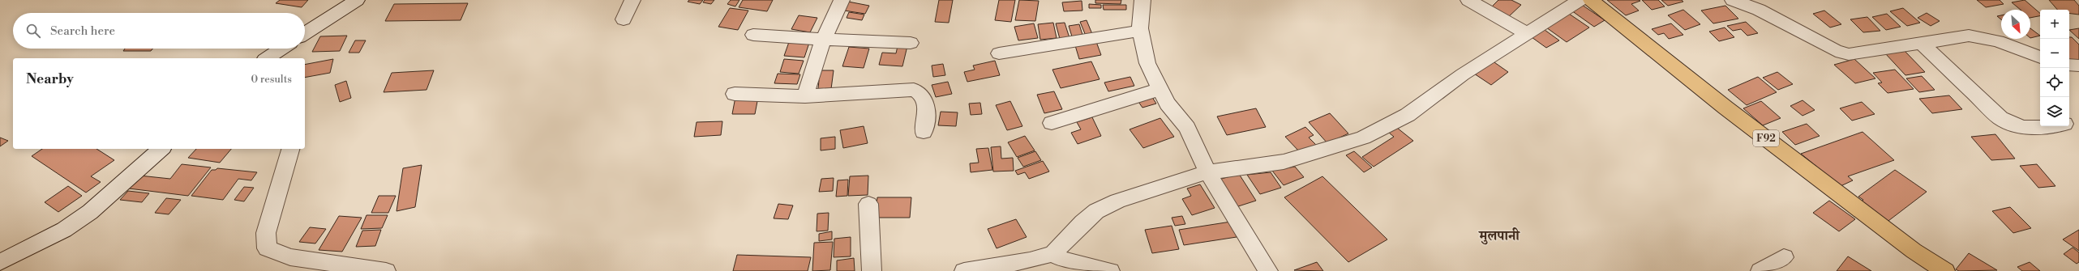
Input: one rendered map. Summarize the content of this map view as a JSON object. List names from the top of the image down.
{
  "streets": {
    "main road": ["F92"]
  },
  "districts": ["मुलपानी"],
  "north": "bottom right",
  "page": {
    "map_buttons": ["+", "−"],
    "search": "Search here",
    "heading": ["Nearby", "0 results"]
  }
}
